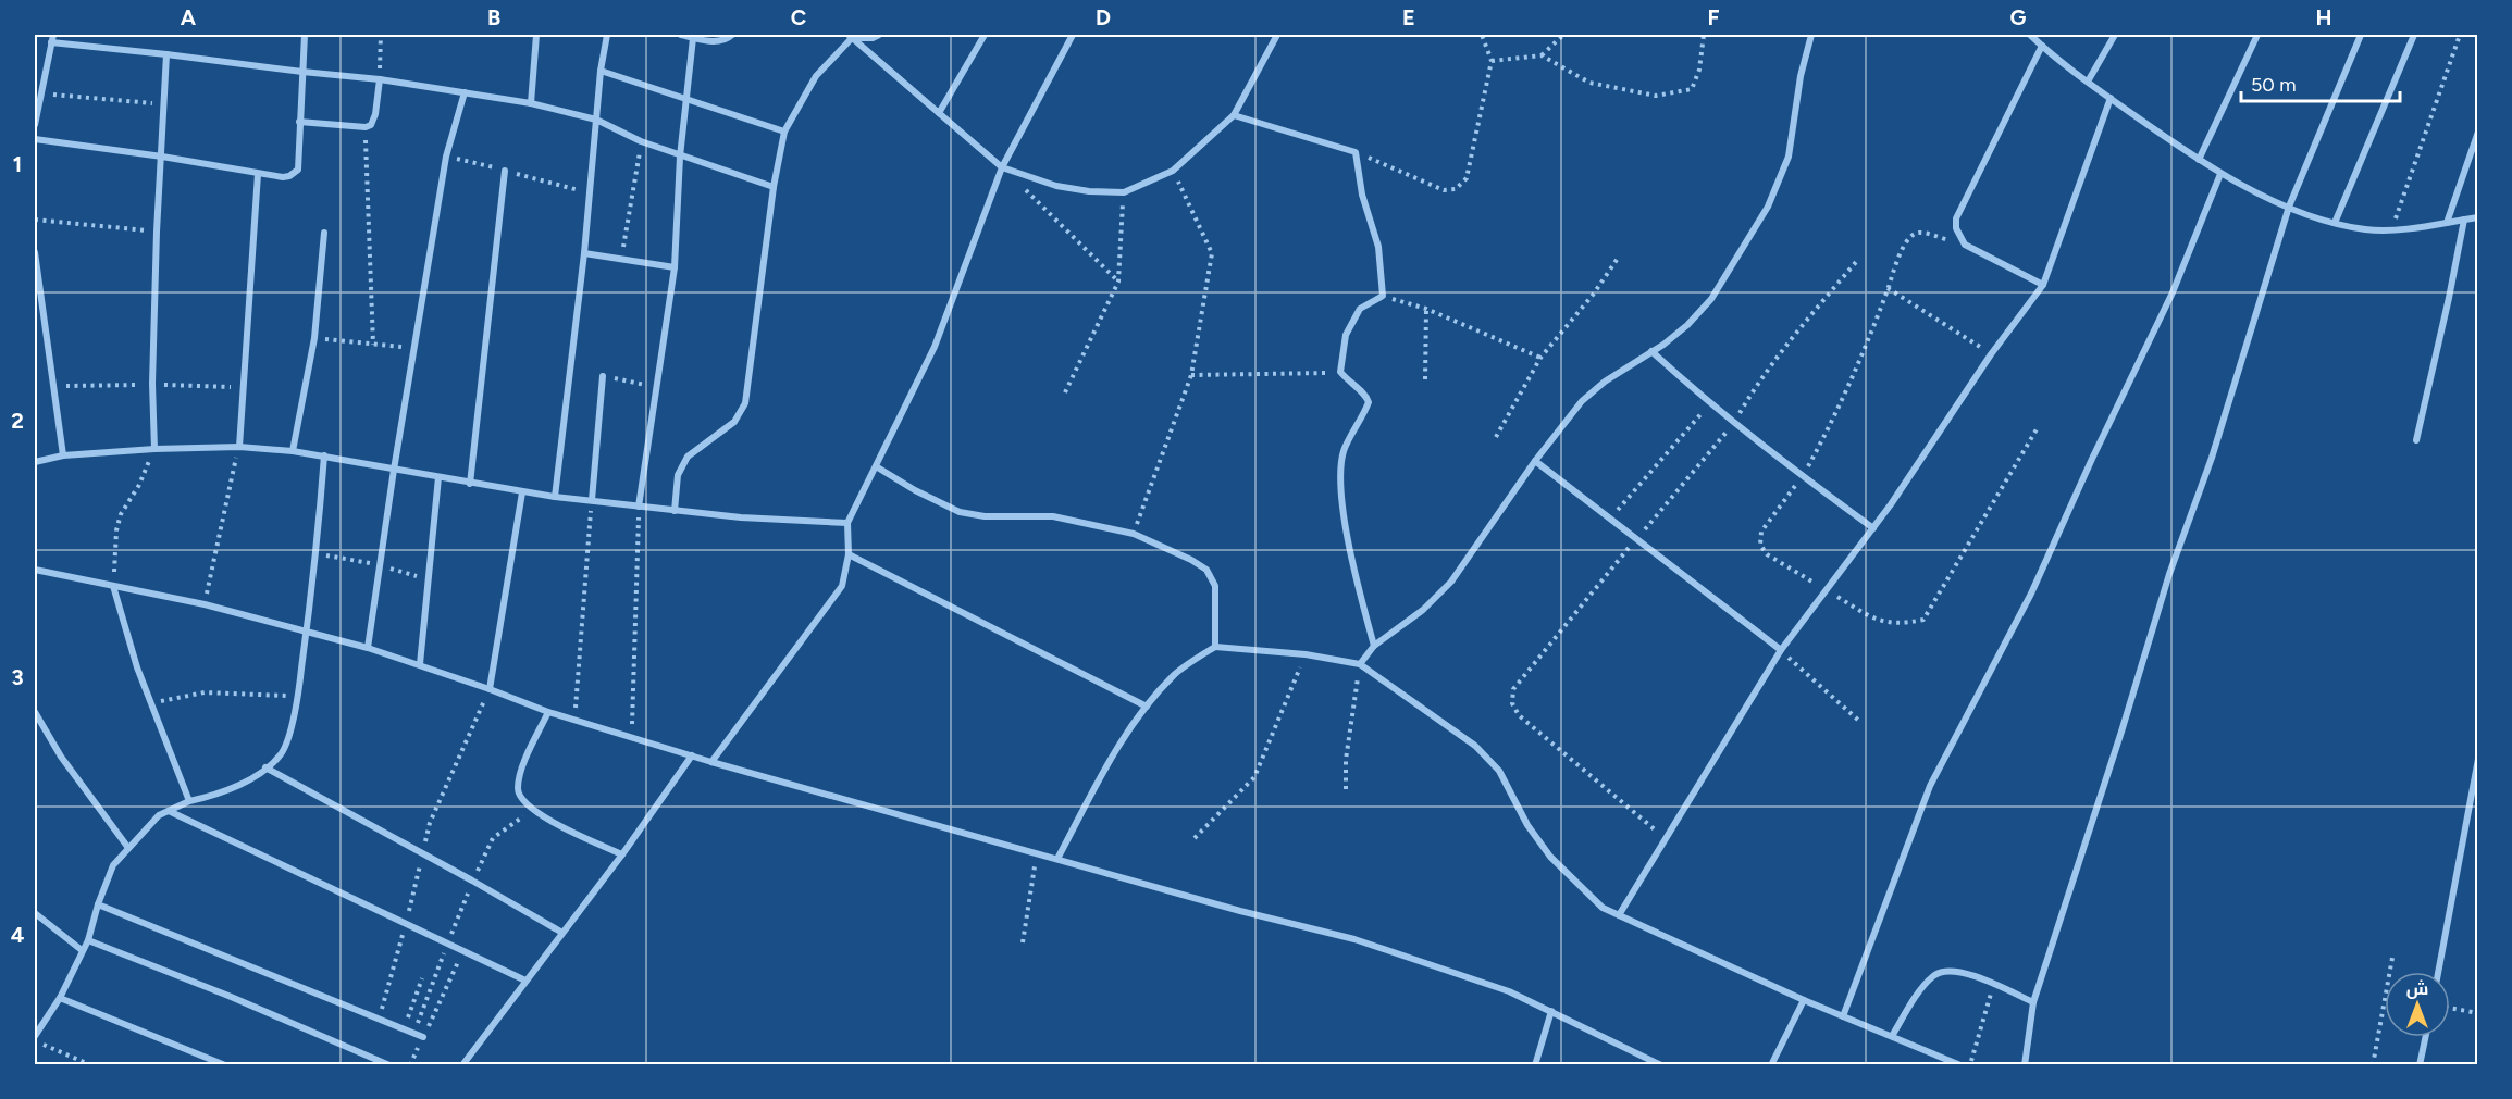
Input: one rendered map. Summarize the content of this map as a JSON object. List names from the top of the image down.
{
  "scale_bar": "50 m",
  "north": "top",
  "grid": {
    "columns": [
      "A",
      "B",
      "C",
      "D",
      "E",
      "F",
      "G",
      "H"
    ],
    "rows": [
      "1",
      "2",
      "3",
      "4"
    ]
  }
}
